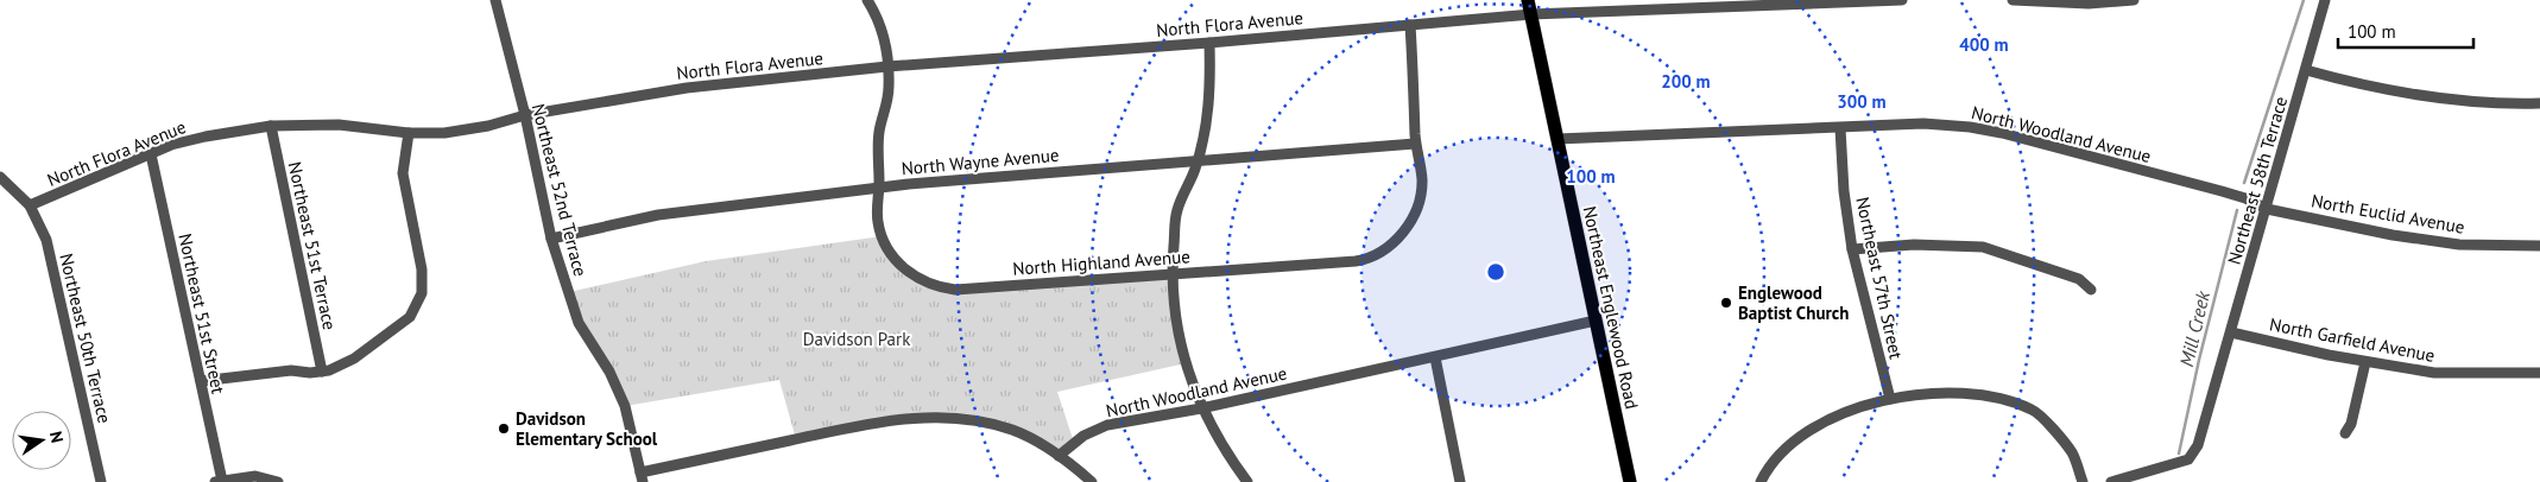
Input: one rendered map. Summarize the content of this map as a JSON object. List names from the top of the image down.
{
  "streets": {
    "main road": ["Northeast Englewood Road"],
    "street": [
      "North Flora Avenue",
      "North Woodland Avenue",
      "North Wayne Avenue",
      "Northeast 58th Terrace",
      "Northeast 52nd Terrace",
      "North Euclid Avenue",
      "Northeast 51st Terrace",
      "North Highland Avenue",
      "Northeast 57th Street",
      "Northeast 51st Street",
      "Northeast 50th Terrace",
      "North Garfield Avenue"
    ]
  },
  "crossings": [
    ["North Flora Avenue", "Northeast 52nd Terrace"],
    ["North Flora Avenue", "Northeast 51st Terrace"],
    ["North Flora Avenue", "North Highland Avenue"],
    ["North Flora Avenue", "Northeast Englewood Road"],
    ["North Flora Avenue", "Northeast 51st Street"],
    ["North Flora Avenue", "Northeast 50th Terrace"],
    ["North Woodland Avenue", "Northeast 58th Terrace"],
    ["North Woodland Avenue", "North Euclid Avenue"],
    ["North Woodland Avenue", "Northeast 57th Street"],
    ["North Woodland Avenue", "Northeast Englewood Road"],
    ["North Wayne Avenue", "Northeast 52nd Terrace"],
    ["North Wayne Avenue", "North Highland Avenue"],
    ["Northeast 58th Terrace", "North Euclid Avenue"],
    ["Northeast 58th Terrace", "North Garfield Avenue"]
  ],
  "water": ["Mill Creek"],
  "parks": ["Davidson Park"],
  "places": ["Englewood Baptist Church", "Davidson Elementary School"],
  "scale_bar": "100 m",
  "north": "right",
  "rings": [
    "400 m",
    "200 m",
    "300 m",
    "100 m"
  ]
}
